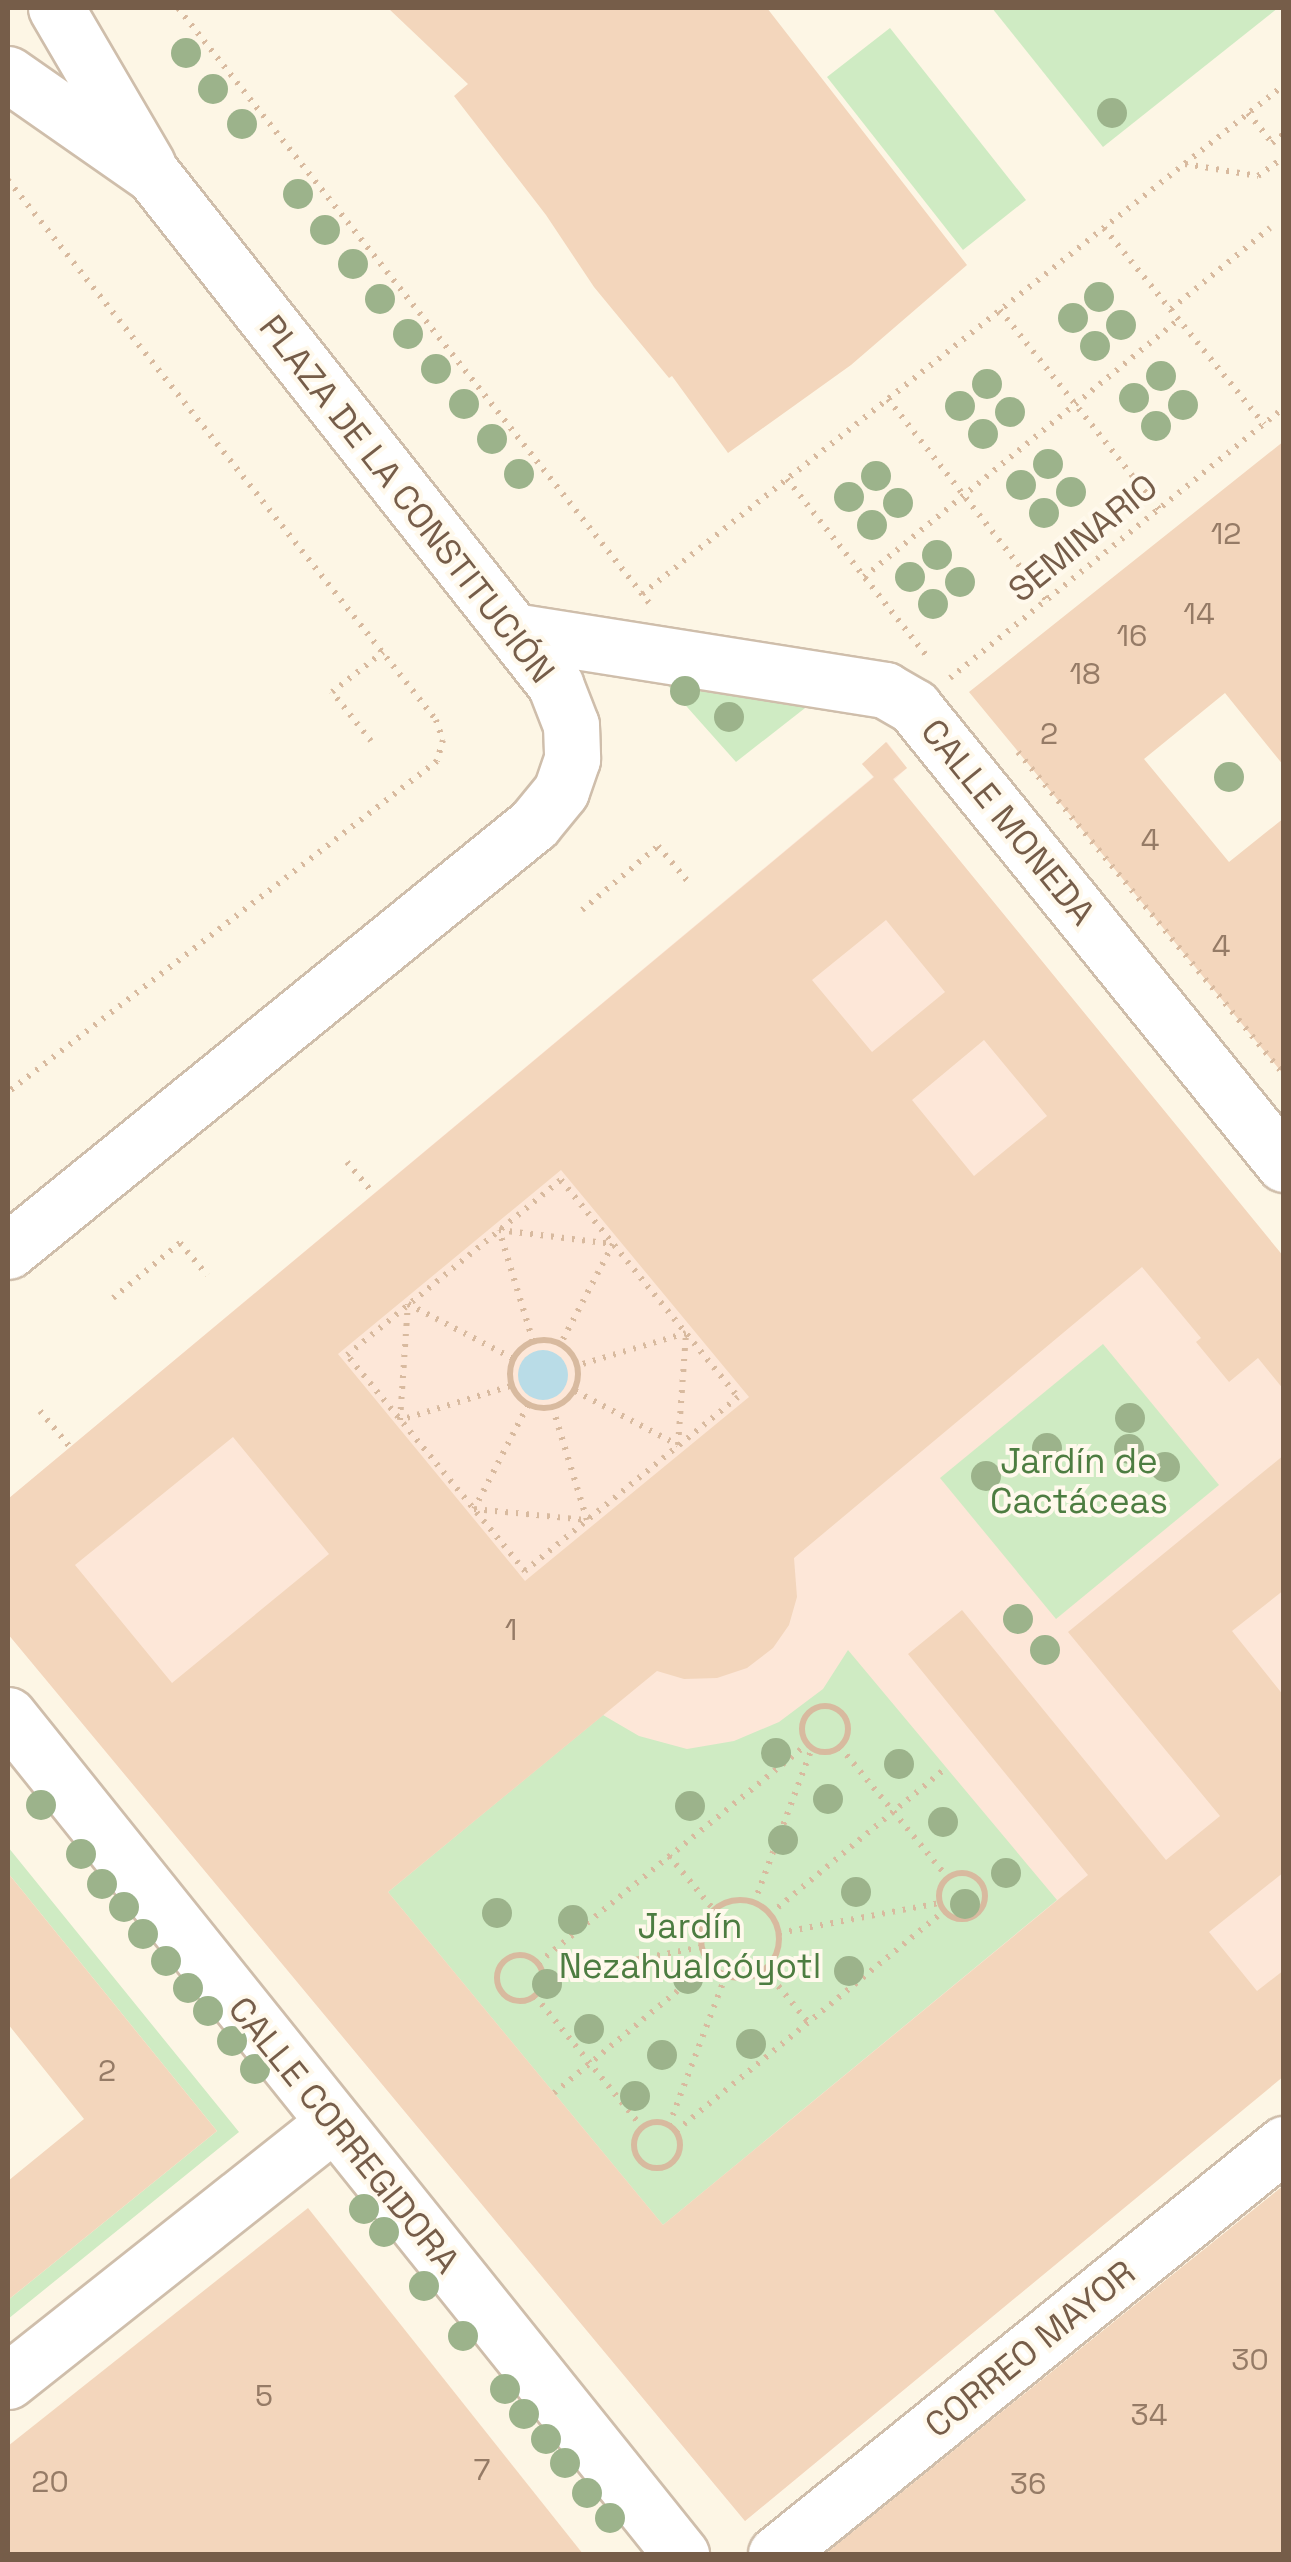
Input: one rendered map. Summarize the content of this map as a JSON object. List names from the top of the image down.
{
  "streets": {
    "street": [
      "PLAZA DE LA CONSTITUCIÓN",
      "CALLE MONEDA",
      "CALLE CORREGIDORA",
      "CORREO MAYOR"
    ],
    "path": ["SEMINARIO"]
  },
  "crossings": [
    ["PLAZA DE LA CONSTITUCIÓN", "CALLE MONEDA"],
    ["SEMINARIO", "CALLE MONEDA"]
  ],
  "parks": ["Jardín de Cactáceas", "Jardín Nezahualcóyotl"],
  "house_numbers": [
    "12",
    "14",
    "16",
    "18",
    "2",
    "4",
    "4",
    "1",
    "2",
    "30",
    "5",
    "34",
    "7",
    "20",
    "36"
  ]
}
